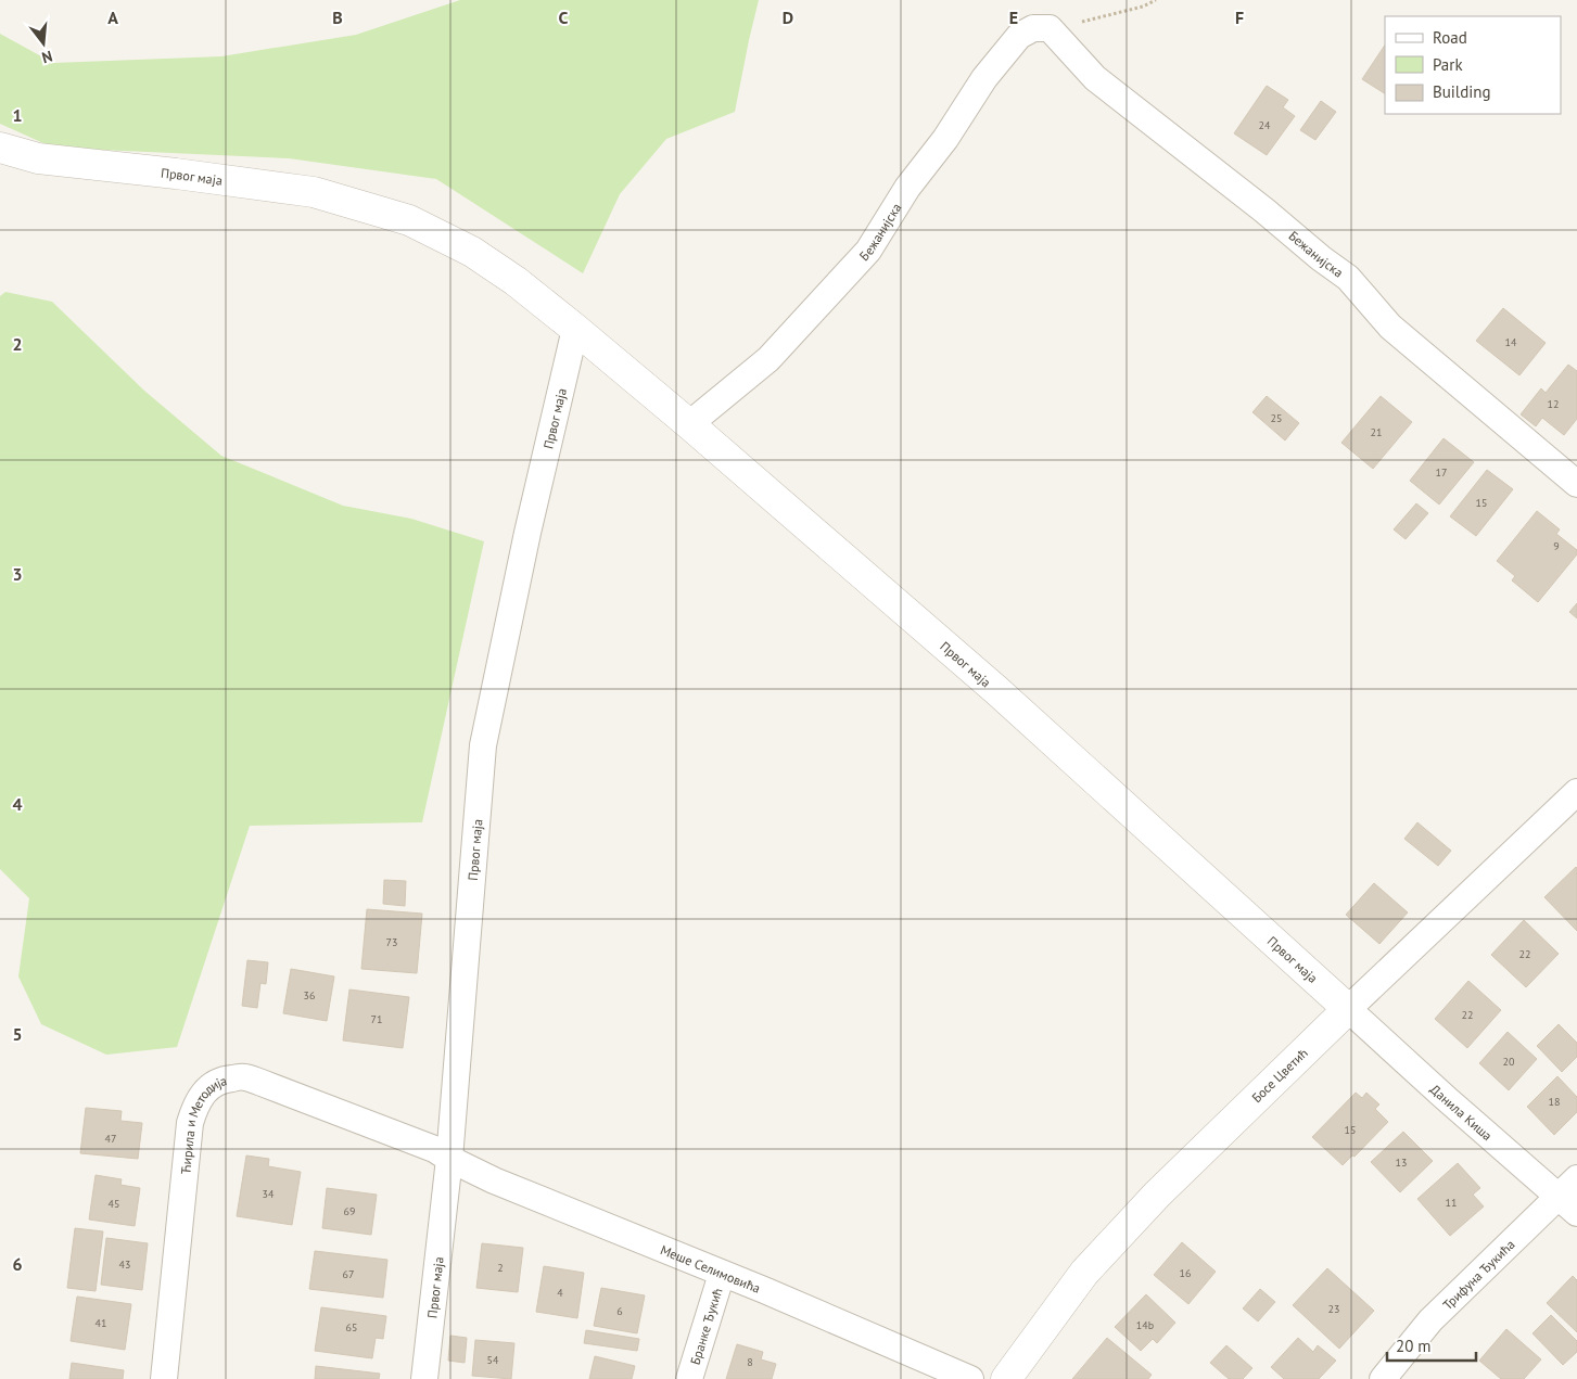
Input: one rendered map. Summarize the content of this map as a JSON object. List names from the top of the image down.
{
  "streets": {
    "street": [
      "Првог маја",
      "Бежанијска",
      "Босе Цветић",
      "Данила Киша",
      "Ћирила и Методија",
      "Меше Селимовића",
      "Трифуна Ђукића",
      "Бранке Ђукић"
    ]
  },
  "crossings": [
    ["Првог маја", "Бежанијска"],
    ["Првог маја", "Босе Цветић"],
    ["Првог маја", "Данила Киша"],
    ["Првог маја", "Ћирила и Методија"],
    ["Првог маја", "Меше Селимовића"],
    ["Босе Цветић", "Данила Киша"],
    ["Данила Киша", "Трифуна Ђукића"],
    ["Ћирила и Методија", "Меше Селимовића"],
    ["Меше Селимовића", "Бранке Ђукић"]
  ],
  "house_numbers": [
    "24",
    "14",
    "12",
    "25",
    "21",
    "17",
    "15",
    "9",
    "73",
    "22",
    "36",
    "22",
    "71",
    "20",
    "18",
    "15",
    "47",
    "13",
    "34",
    "11",
    "45",
    "69",
    "43",
    "2",
    "16",
    "67",
    "4",
    "23",
    "6",
    "41",
    "14b",
    "65",
    "54",
    "8"
  ],
  "legend": ["Road", "Park", "Building"],
  "scale_bar": "20 m",
  "north": "bottom",
  "grid": {
    "columns": [
      "A",
      "B",
      "C",
      "D",
      "E",
      "F"
    ],
    "rows": [
      "1",
      "2",
      "3",
      "4",
      "5",
      "6"
    ]
  }
}
